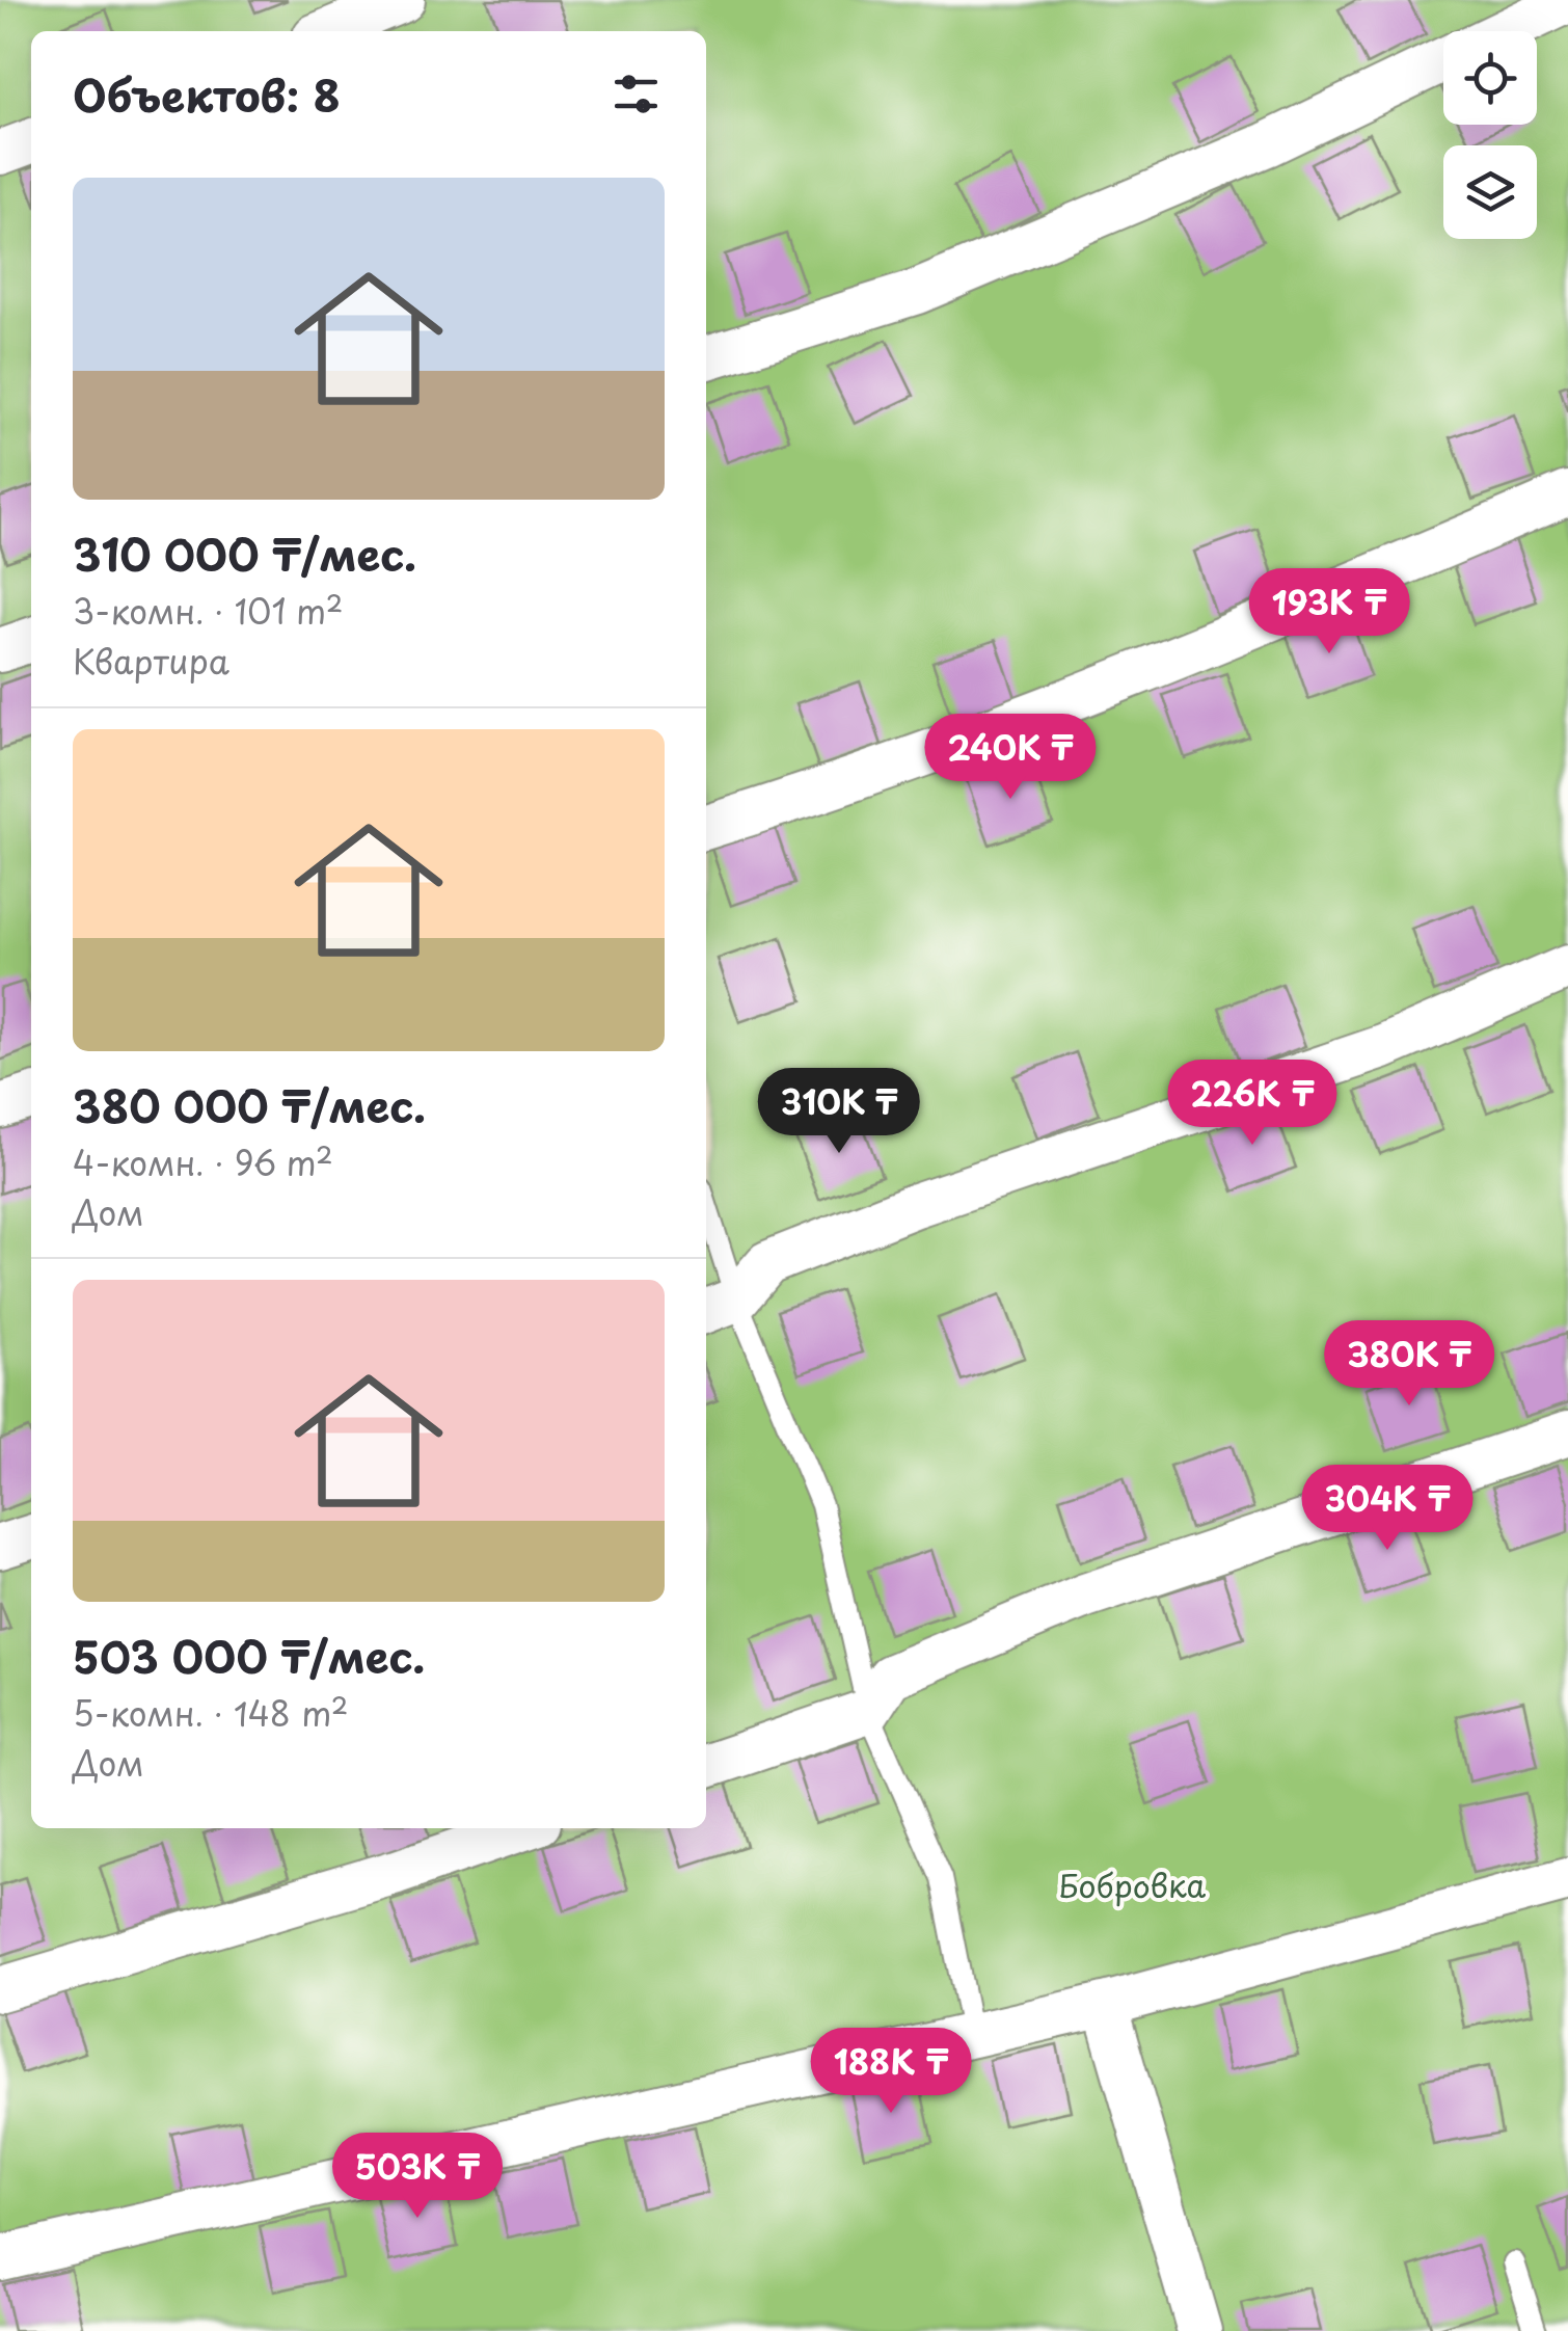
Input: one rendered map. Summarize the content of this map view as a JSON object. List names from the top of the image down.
{
  "parks": ["Бобровка"],
  "page": {
    "heading": "Объектов: 8",
    "list": [
      {
        "name": "310 000 ₸/мес.",
        "note": "3-комн. · 101 m² · Квартира"
      },
      {
        "name": "380 000 ₸/мес.",
        "note": "4-комн. · 96 m² · Дом"
      },
      {
        "name": "503 000 ₸/мес.",
        "note": "5-комн. · 148 m² · Дом"
      }
    ],
    "price": [
      "193K ₸",
      "240K ₸",
      "226K ₸",
      "310K ₸",
      "380K ₸",
      "304K ₸",
      "188K ₸",
      "503K ₸"
    ]
  }
}
